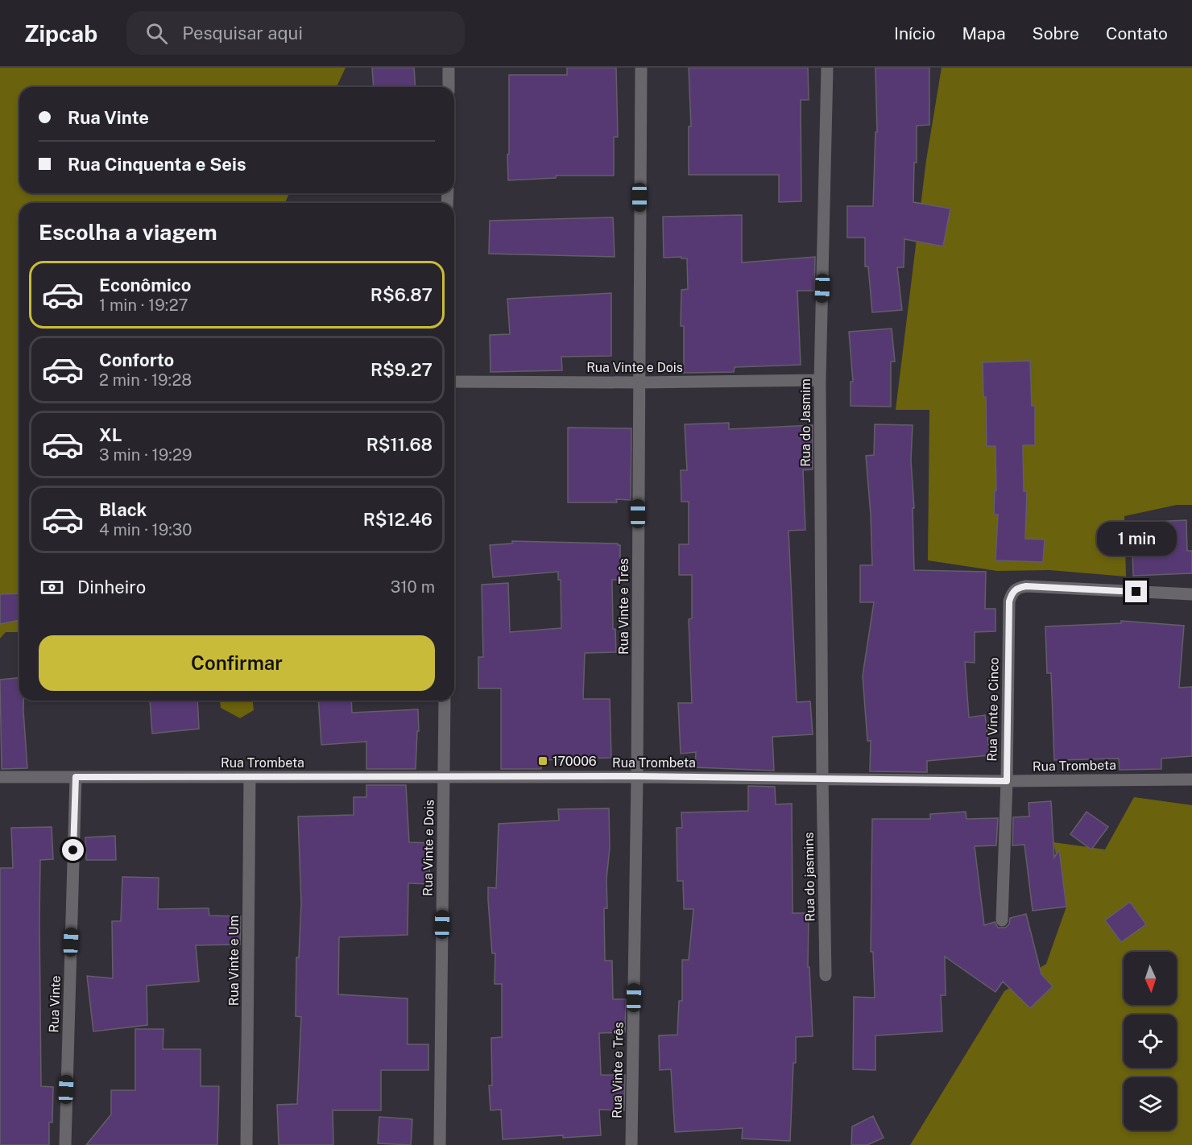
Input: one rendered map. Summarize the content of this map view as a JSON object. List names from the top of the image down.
{
  "streets": {
    "street": [
      "Rua Vinte e Dois",
      "Rua do Jasmim",
      "Rua Vinte e Três",
      "Rua Vinte e Cinco",
      "Rua Trombeta",
      "Rua do jasmins",
      "Rua Vinte e Um",
      "Rua Vinte"
    ]
  },
  "crossings": [
    ["Rua Vinte e Dois", "Rua do Jasmim"],
    ["Rua Vinte e Dois", "Rua Vinte e Três"],
    ["Rua Vinte e Dois", "Rua Trombeta"],
    ["Rua do Jasmim", "Rua Trombeta"],
    ["Rua do Jasmim", "Rua do jasmins"],
    ["Rua Vinte e Três", "Rua Trombeta"],
    ["Rua Vinte e Cinco", "Rua Trombeta"],
    ["Rua Trombeta", "Rua do jasmins"],
    ["Rua Trombeta", "Rua Vinte e Um"],
    ["Rua Trombeta", "Rua Vinte"]
  ],
  "places": {
    "transit": ["170006"]
  },
  "north": "bottom",
  "page": {
    "header": "Zipcab",
    "search": "Pesquisar aqui",
    "nav": [
      "Início",
      "Mapa",
      "Sobre",
      "Contato"
    ],
    "banner": ["Rua Vinte", "Rua Cinquenta e Seis"],
    "heading": "Escolha a viagem",
    "list": [
      {
        "name": "Econômico",
        "note": "1 min · 19:27",
        "value": "R$6.87"
      },
      {
        "name": "Conforto",
        "note": "2 min · 19:28",
        "value": "R$9.27"
      },
      {
        "name": "XL",
        "note": "3 min · 19:29",
        "value": "R$11.68"
      },
      {
        "name": "Black",
        "note": "4 min · 19:30",
        "value": "R$12.46"
      }
    ],
    "bubble": "1 min",
    "pay": ["Dinheiro", "310 m"],
    "buttons": "Confirmar"
  }
}
